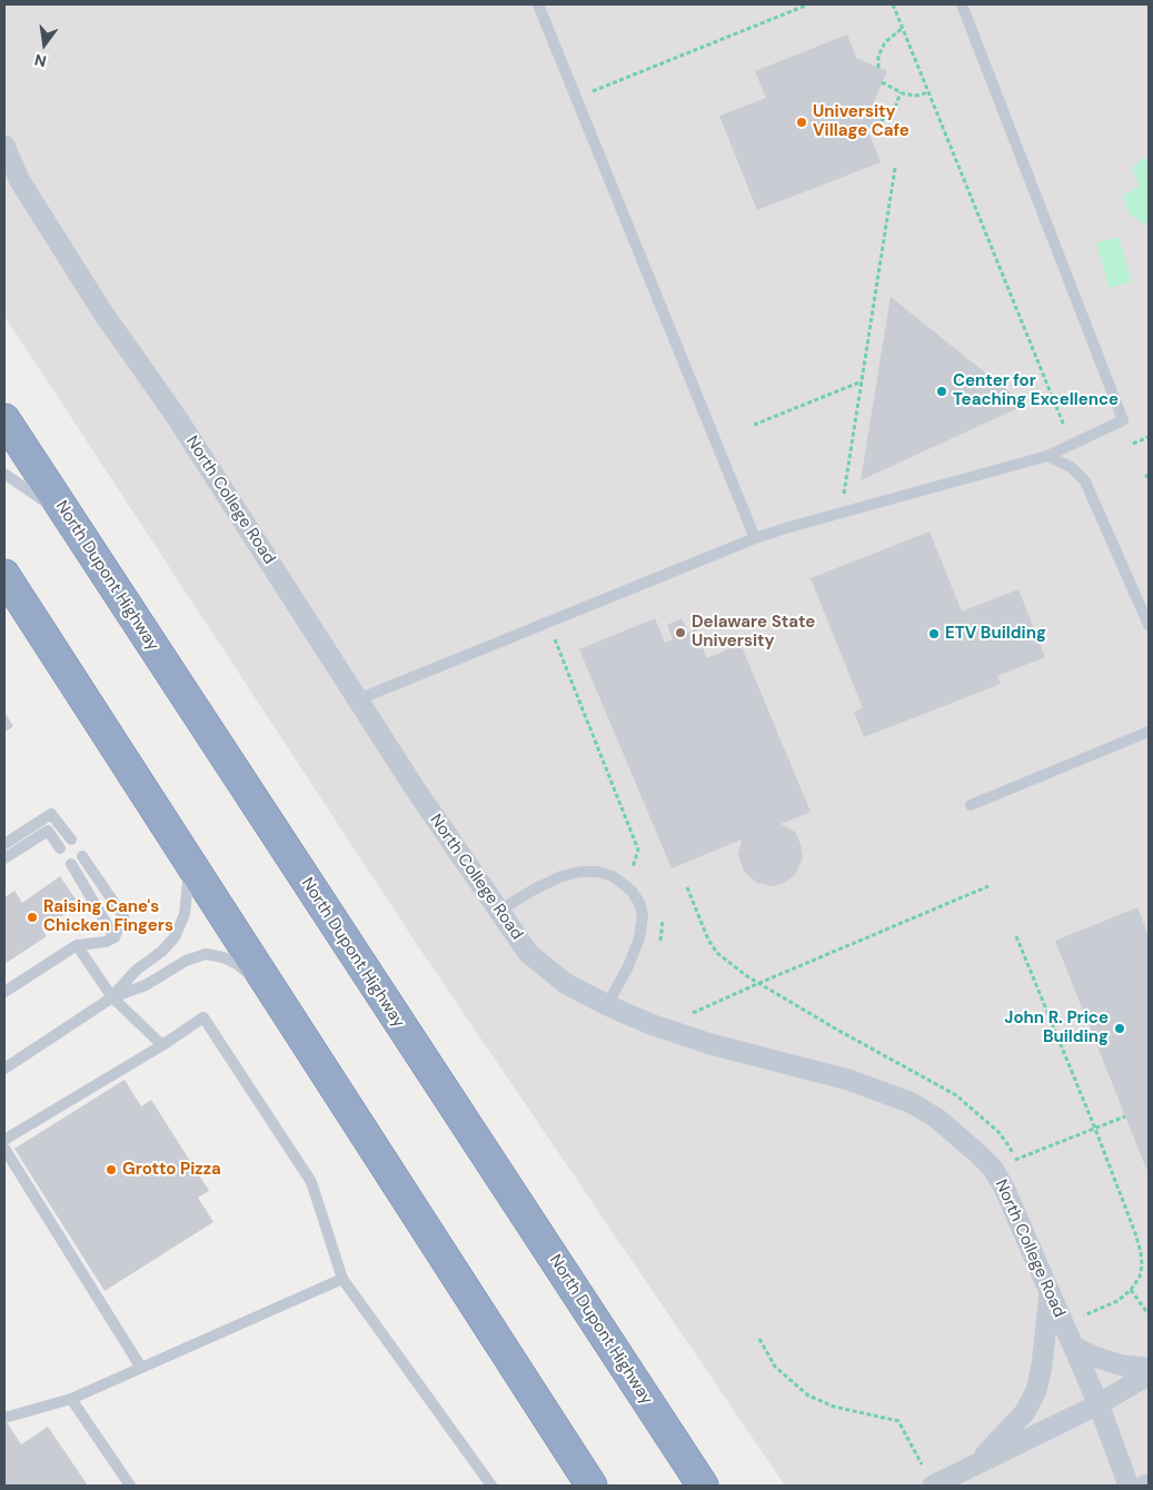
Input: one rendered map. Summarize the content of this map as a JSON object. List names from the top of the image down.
{
  "streets": {
    "highway": ["North Dupont Highway"],
    "street": ["North College Road"]
  },
  "places": [
    "University Village Cafe",
    "Center for Teaching Excellence",
    "Delaware State University",
    "ETV Building",
    "Raising Cane's Chicken Fingers",
    "John R. Price Building",
    "Grotto Pizza"
  ],
  "north": "bottom"
}
